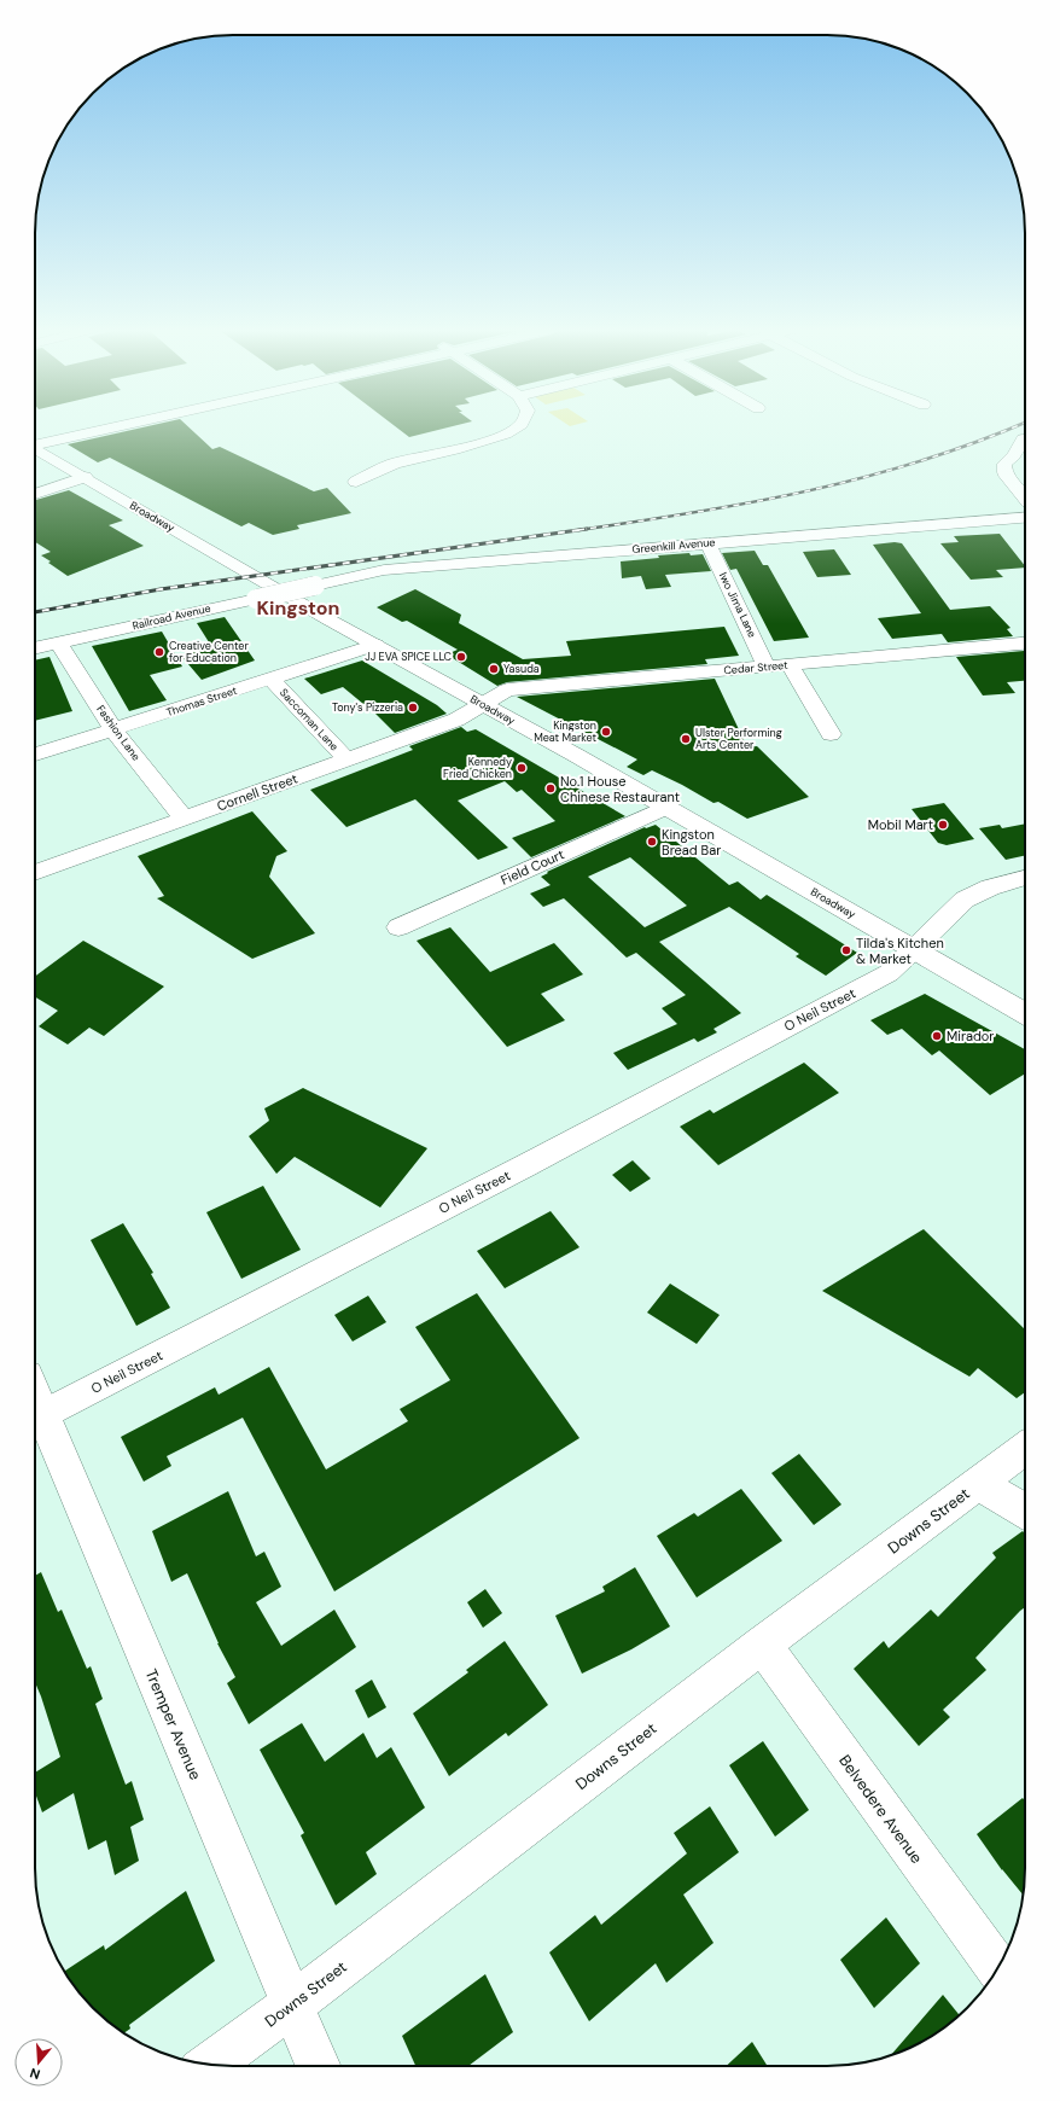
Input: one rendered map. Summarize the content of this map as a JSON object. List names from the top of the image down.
{
  "streets": {
    "main road": [
      "Broadway",
      "Greenkill Avenue",
      "Iwo Jima Lane",
      "Railroad Avenue",
      "Cedar Street",
      "Thomas Street",
      "Saccoman Lane",
      "Fashion Lane",
      "Cornell Street",
      "Field Court",
      "O Neil Street",
      "Downs Street",
      "Tremper Avenue",
      "Belvedere Avenue"
    ]
  },
  "crossings": [
    ["Broadway", "Cedar Street"],
    ["Broadway", "Thomas Street"],
    ["Broadway", "Cornell Street"],
    ["Broadway", "Field Court"],
    ["Broadway", "O Neil Street"],
    ["Greenkill Avenue", "Iwo Jima Lane"],
    ["Greenkill Avenue", "Railroad Avenue"],
    ["Iwo Jima Lane", "Cedar Street"],
    ["Railroad Avenue", "Fashion Lane"],
    ["Cedar Street", "Cornell Street"],
    ["Thomas Street", "Saccoman Lane"],
    ["Thomas Street", "Fashion Lane"],
    ["Saccoman Lane", "Cornell Street"],
    ["Fashion Lane", "Cornell Street"],
    ["O Neil Street", "Tremper Avenue"],
    ["Downs Street", "Tremper Avenue"],
    ["Downs Street", "Belvedere Avenue"]
  ],
  "districts": ["Kingston"],
  "places": [
    "Creative Center for Education",
    "JJ EVA SPICE LLC",
    "Yasuda",
    "Tony's Pizzeria",
    "Kingston Meat Market",
    "Ulster Performing Arts Center",
    "Kennedy Fried Chicken",
    "No.1 House Chinese Restaurant",
    "Mobil Mart",
    "Kingston Bread Bar",
    "Tilda's Kitchen & Market",
    "Mirador"
  ],
  "north": "bottom"
}
